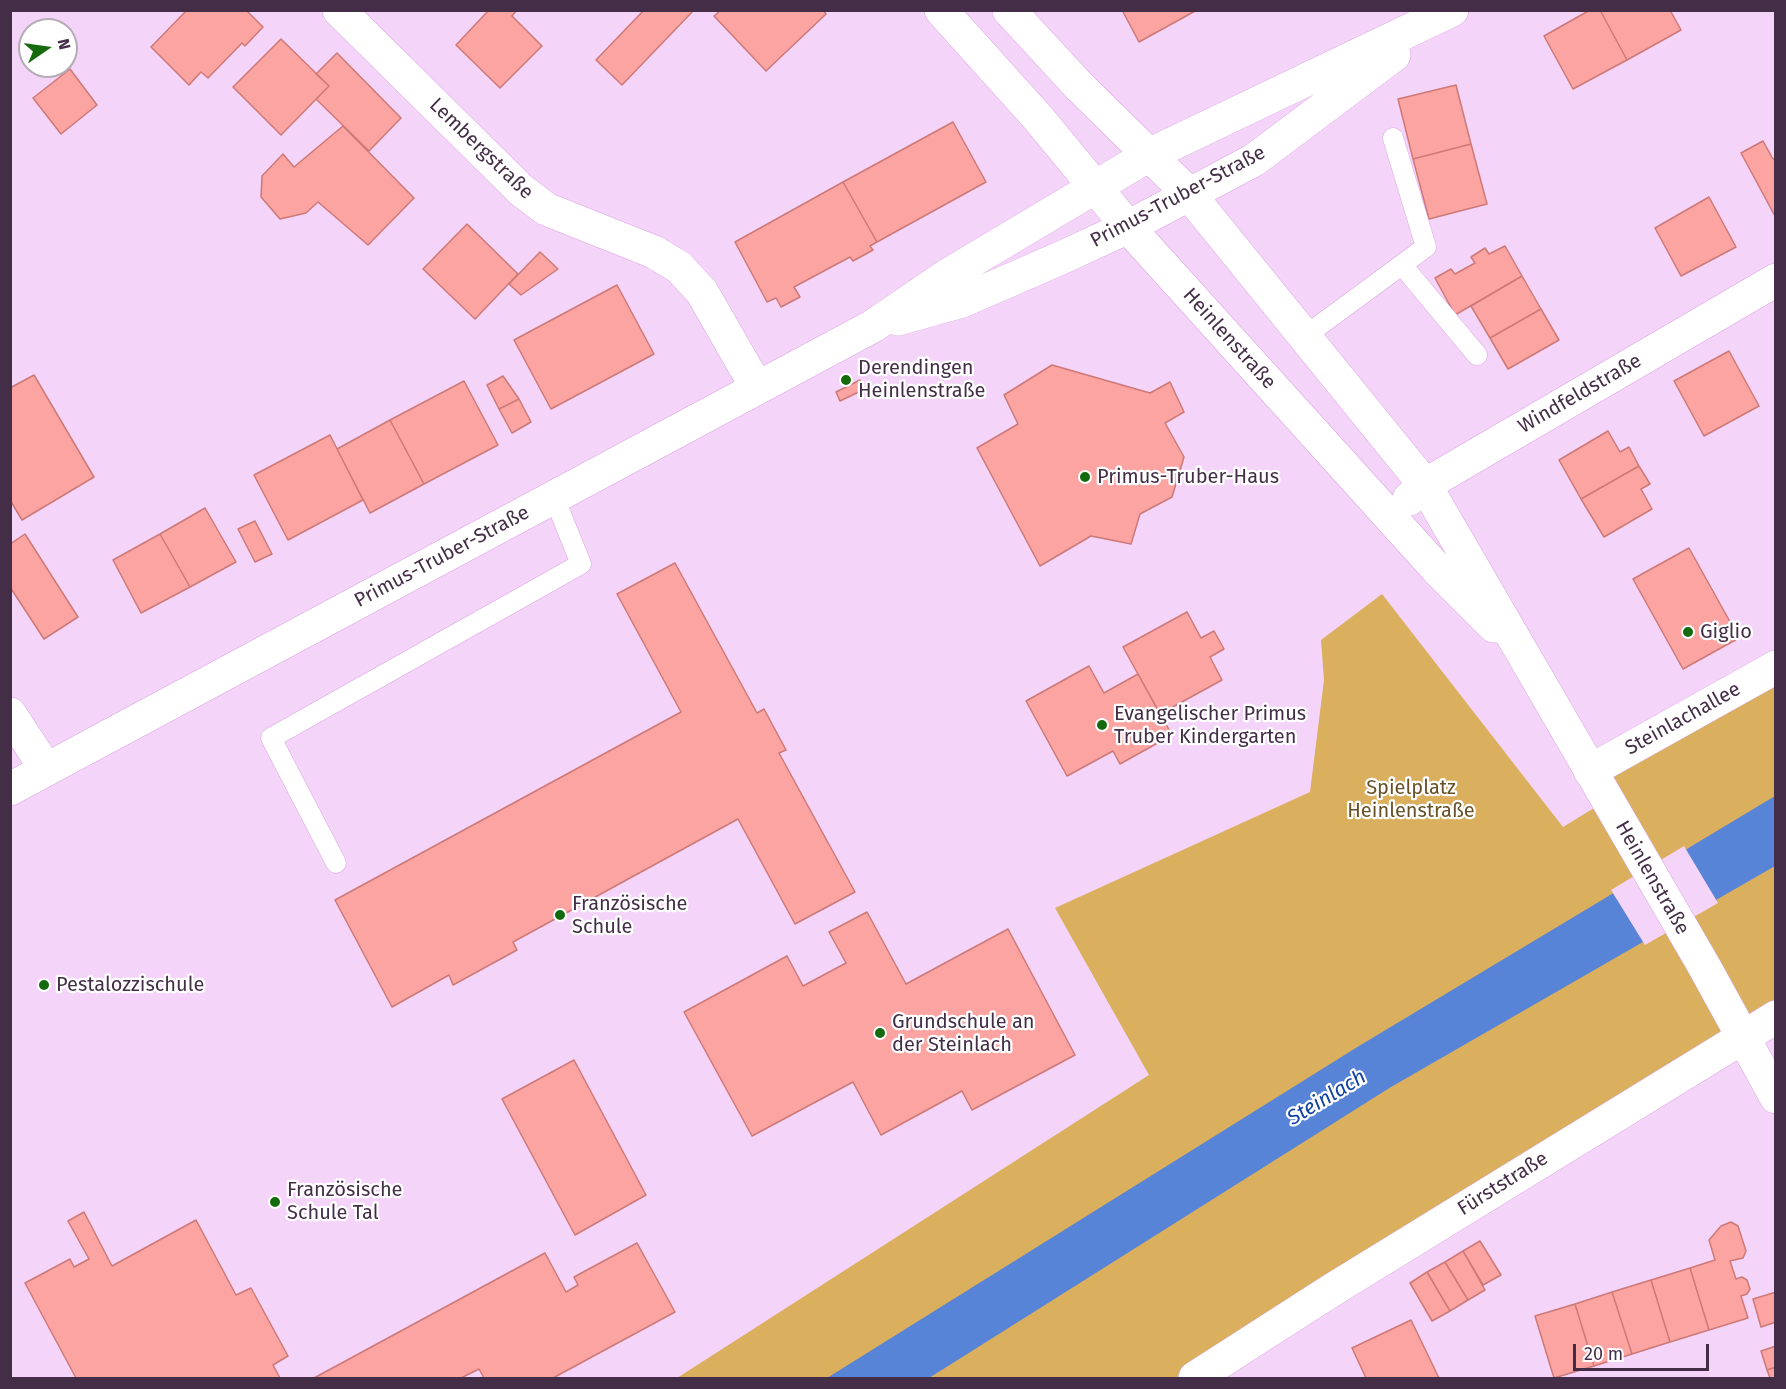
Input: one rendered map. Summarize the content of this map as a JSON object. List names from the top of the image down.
{
  "streets": {
    "street": [
      "Lembergstraße",
      "Primus-Truber-Straße",
      "Heinlenstraße",
      "Windfeldstraße",
      "Steinlachallee",
      "Fürststraße"
    ]
  },
  "crossings": [
    ["Lembergstraße", "Primus-Truber-Straße"],
    ["Primus-Truber-Straße", "Heinlenstraße"],
    ["Heinlenstraße", "Windfeldstraße"],
    ["Heinlenstraße", "Steinlachallee"],
    ["Heinlenstraße", "Fürststraße"]
  ],
  "water": ["Steinlach"],
  "parks": ["Spielplatz Heinlenstraße"],
  "places": [
    "Derendingen Heinlenstraße",
    "Primus-Truber-Haus",
    "Giglio",
    "Evangelischer Primus Truber Kindergarten",
    "Französische Schule",
    "Pestalozzischule",
    "Grundschule an der Steinlach",
    "Französische Schule Tal"
  ],
  "scale_bar": "20 m",
  "north": "right"
}
